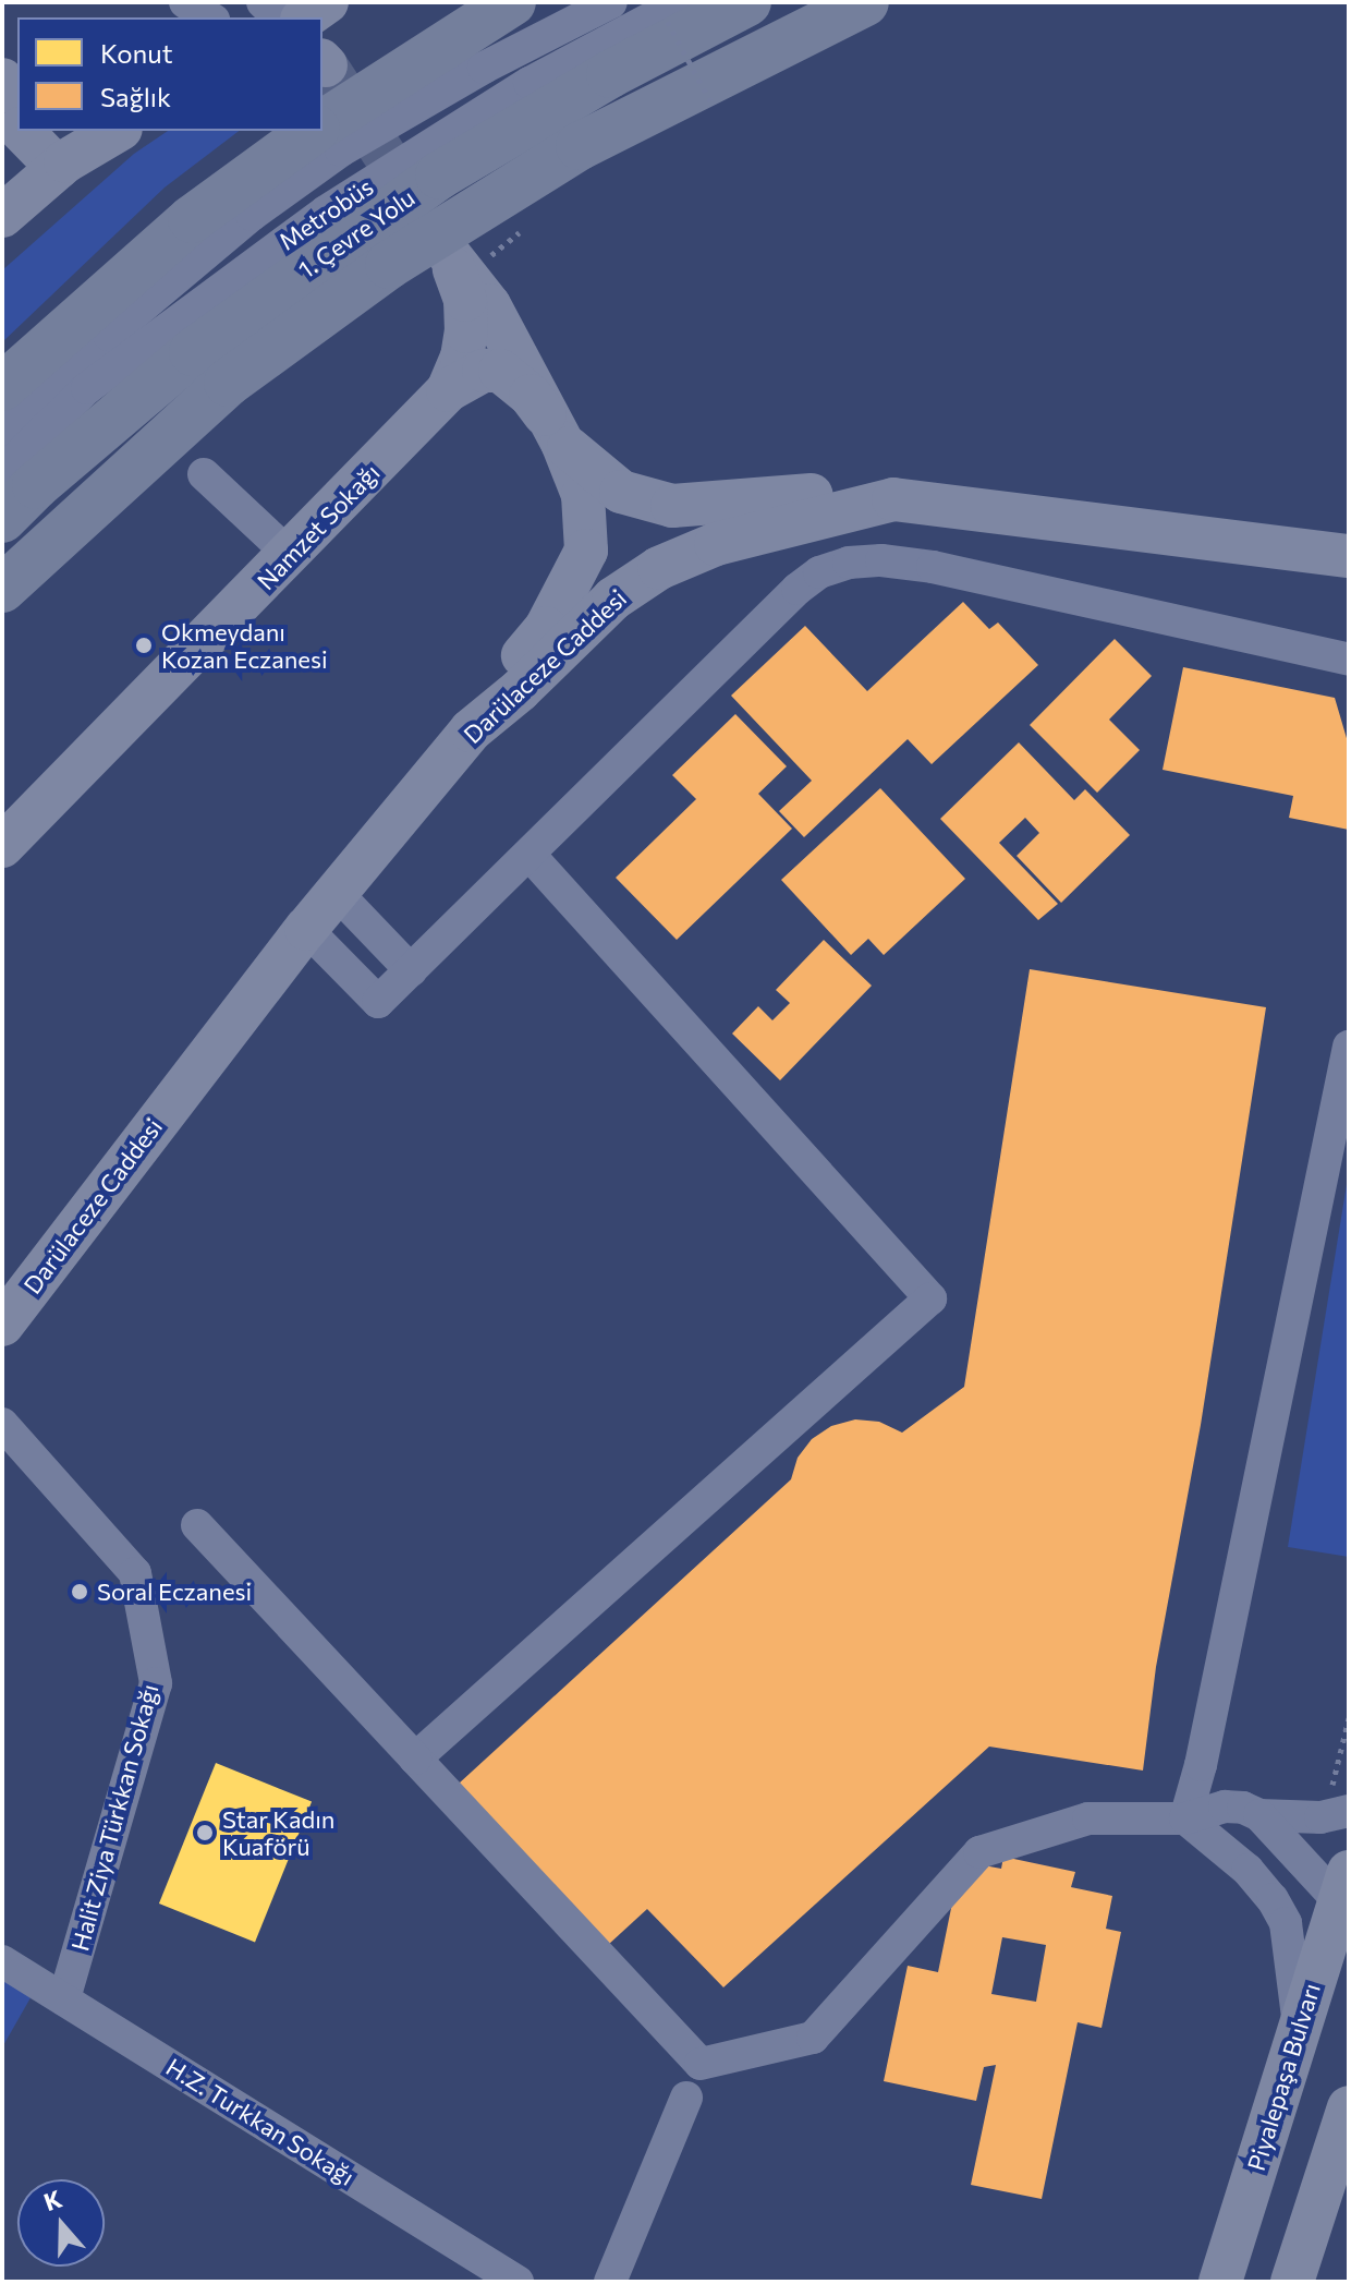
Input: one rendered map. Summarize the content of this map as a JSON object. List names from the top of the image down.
{
  "streets": {
    "highway": ["1. Çevre Yolu"],
    "main road": ["Namzet Sokağı", "Darülaceze Caddesi", "Piyalepaşa Bulvarı"],
    "street": ["Metrobüs", "Halit Ziya Türkkan Sokağı", "H.Z. Turkkan Sokağı"]
  },
  "crossings": [
    ["Halit Ziya Türkkan Sokağı", "H.Z. Turkkan Sokağı"]
  ],
  "places": ["Okmeydanı Kozan Eczanesi", "Soral Eczanesi", "Star Kadın Kuaförü"],
  "legend": ["Konut", "Sağlık"],
  "north": "top"
}
